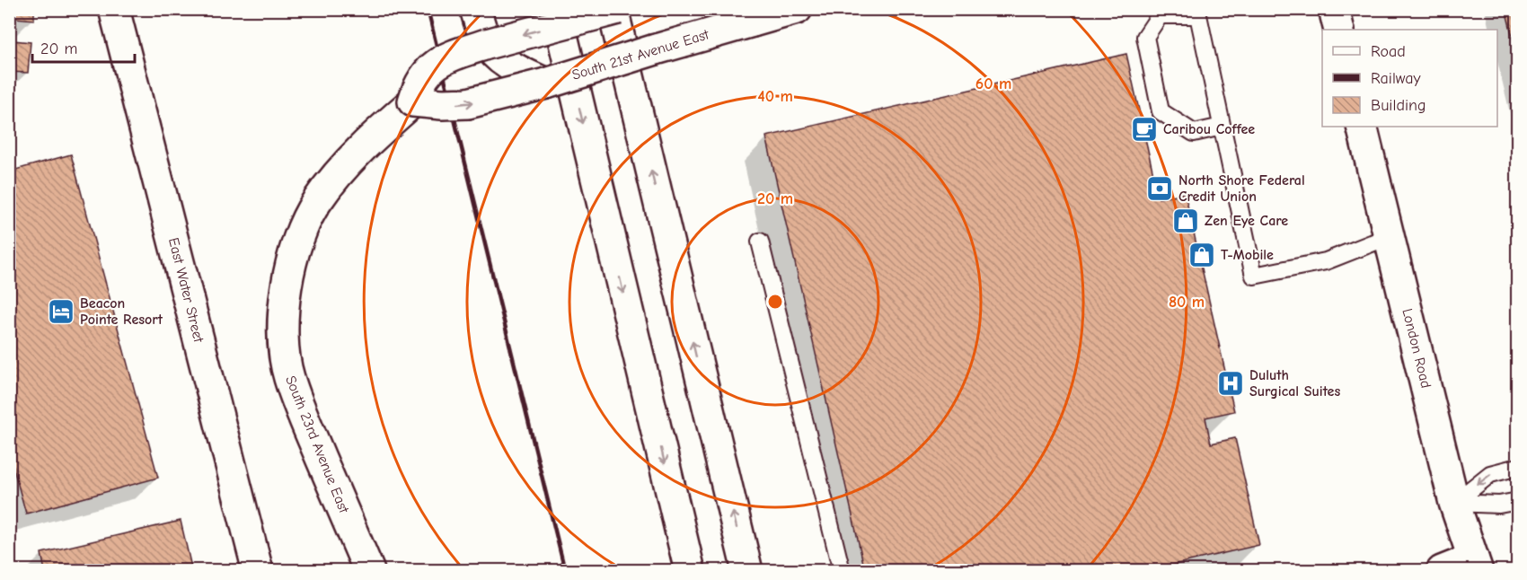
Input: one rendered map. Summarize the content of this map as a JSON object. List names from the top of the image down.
{
  "streets": {
    "main road": [
      "South 21st Avenue East",
      "East Water Street",
      "London Road",
      "South 23rd Avenue East"
    ]
  },
  "places": {
    "cafe": ["Caribou Coffee"],
    "bank": ["North Shore Federal Credit Union"],
    "shop": ["Zen Eye Care", "T-Mobile"],
    "hotel": ["Beacon Pointe Resort"],
    "hospital": ["Duluth Surgical Suites"]
  },
  "legend": ["Road", "Railway", "Building"],
  "scale_bar": "20 m",
  "rings": [
    "60 m",
    "40 m",
    "20 m",
    "80 m"
  ]
}
